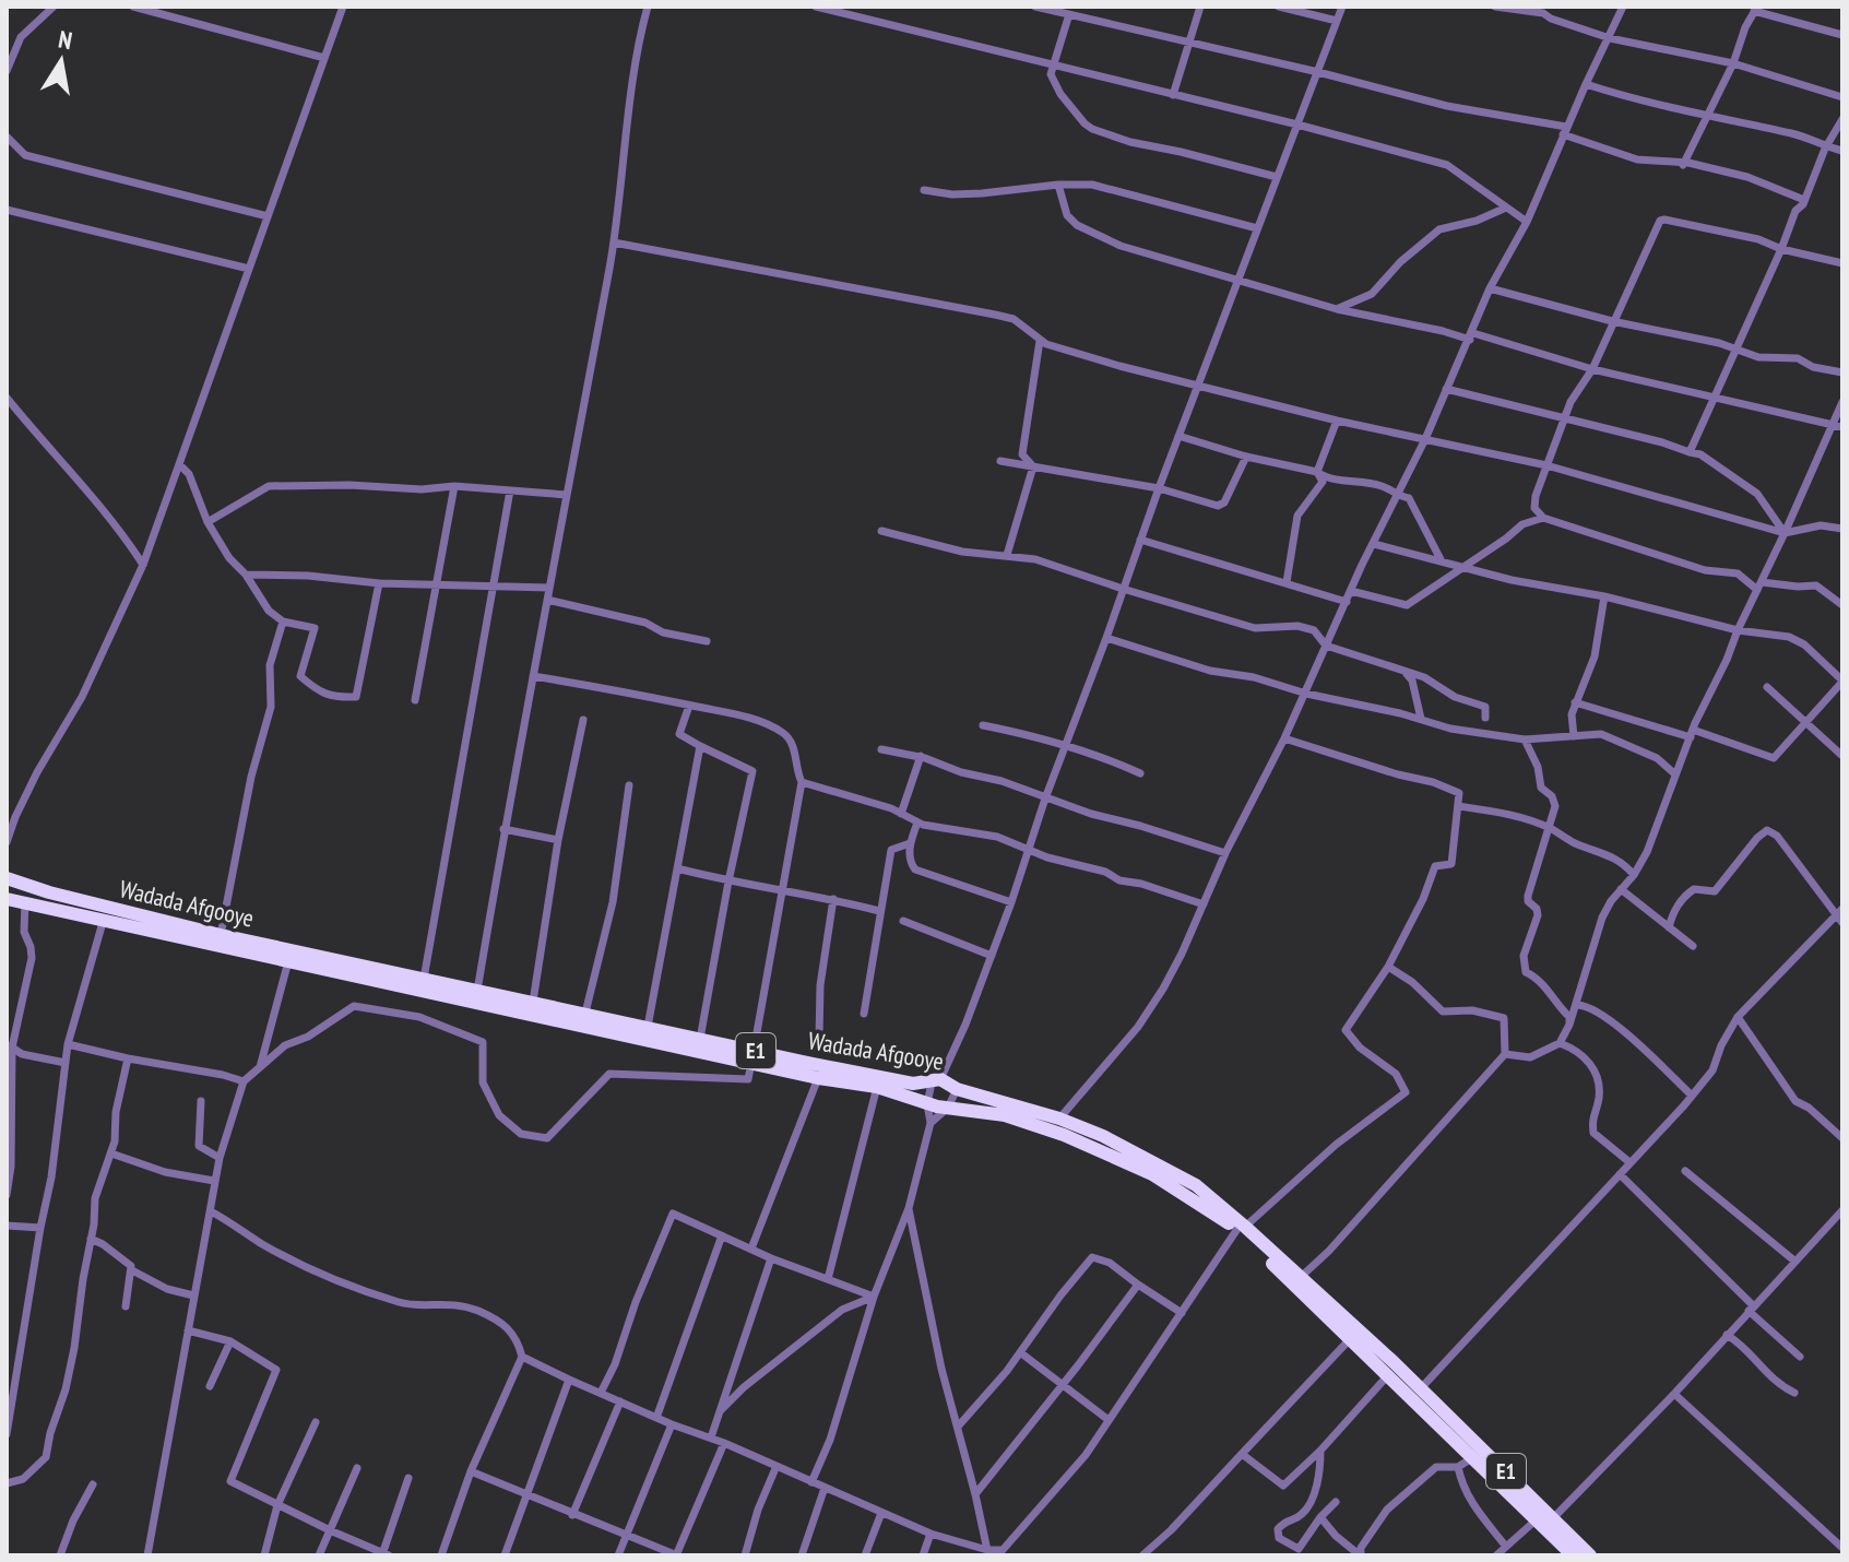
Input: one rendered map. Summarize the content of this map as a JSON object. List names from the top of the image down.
{
  "streets": {
    "highway": ["Wadada Afgooye", "E1"]
  },
  "north": "top"
}
